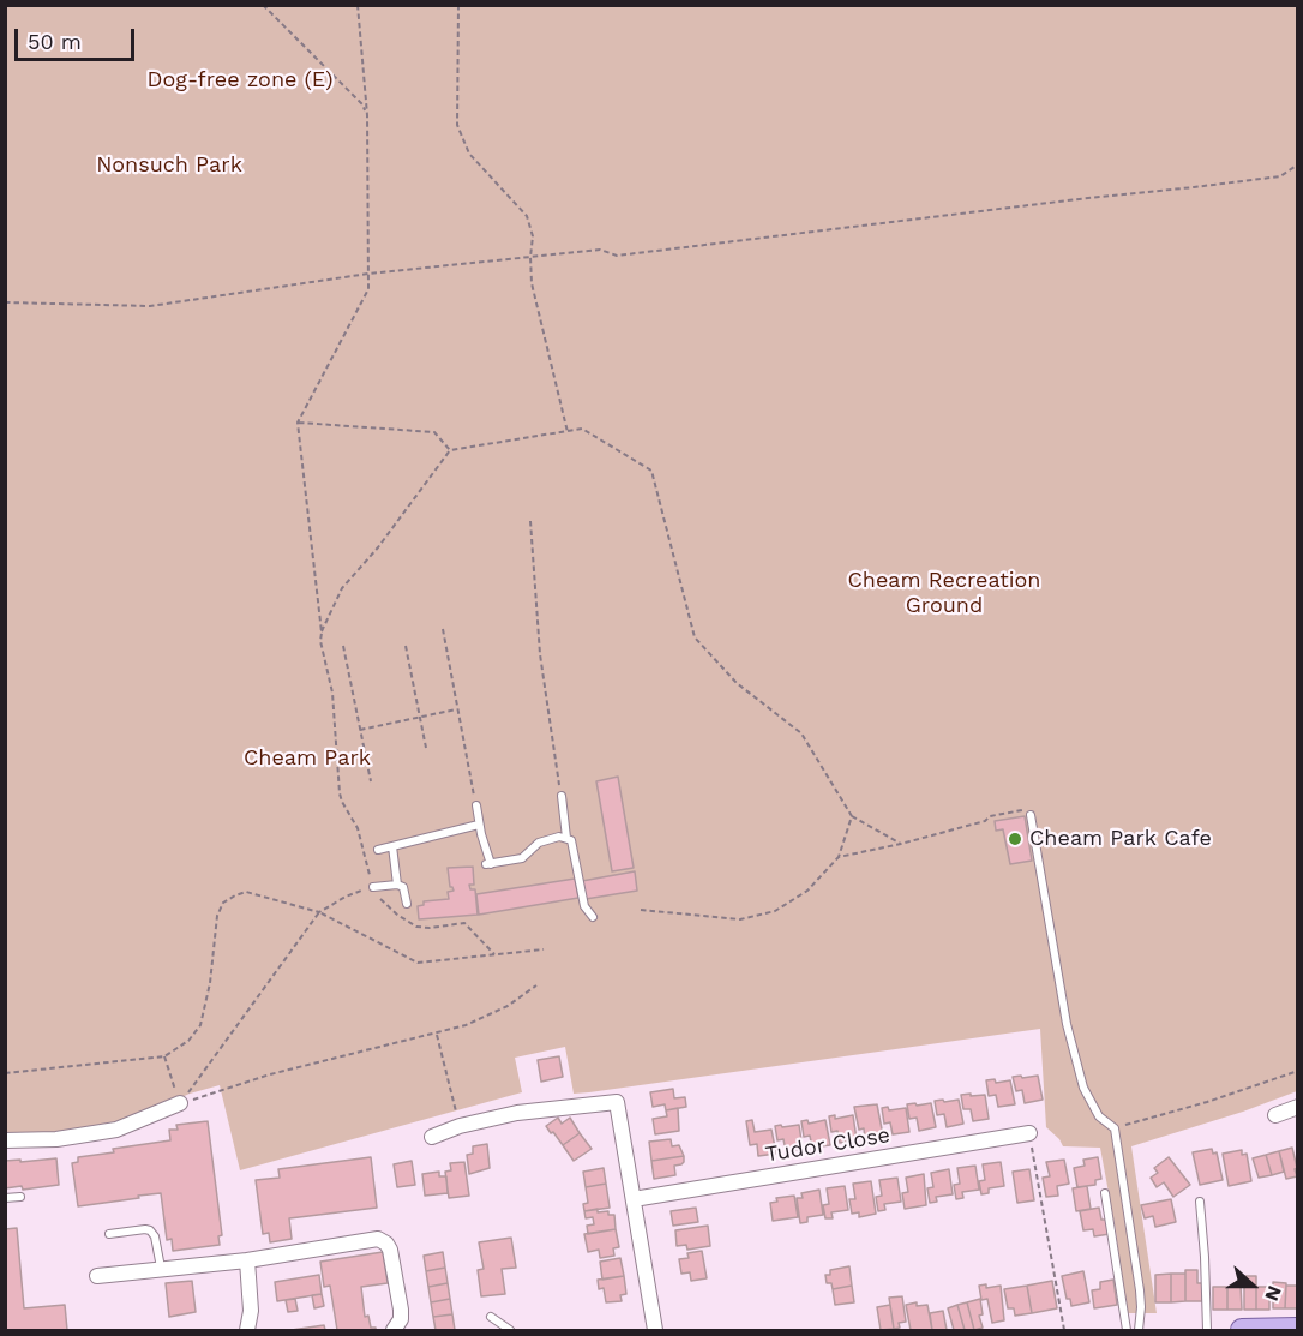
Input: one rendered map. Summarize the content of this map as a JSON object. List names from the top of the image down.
{
  "streets": {
    "street": ["Tudor Close"]
  },
  "parks": [
    "Dog-free zone (E)",
    "Nonsuch Park",
    "Cheam Recreation Ground",
    "Cheam Park"
  ],
  "places": ["Cheam Park Cafe"],
  "scale_bar": "50 m",
  "north": "right"
}
